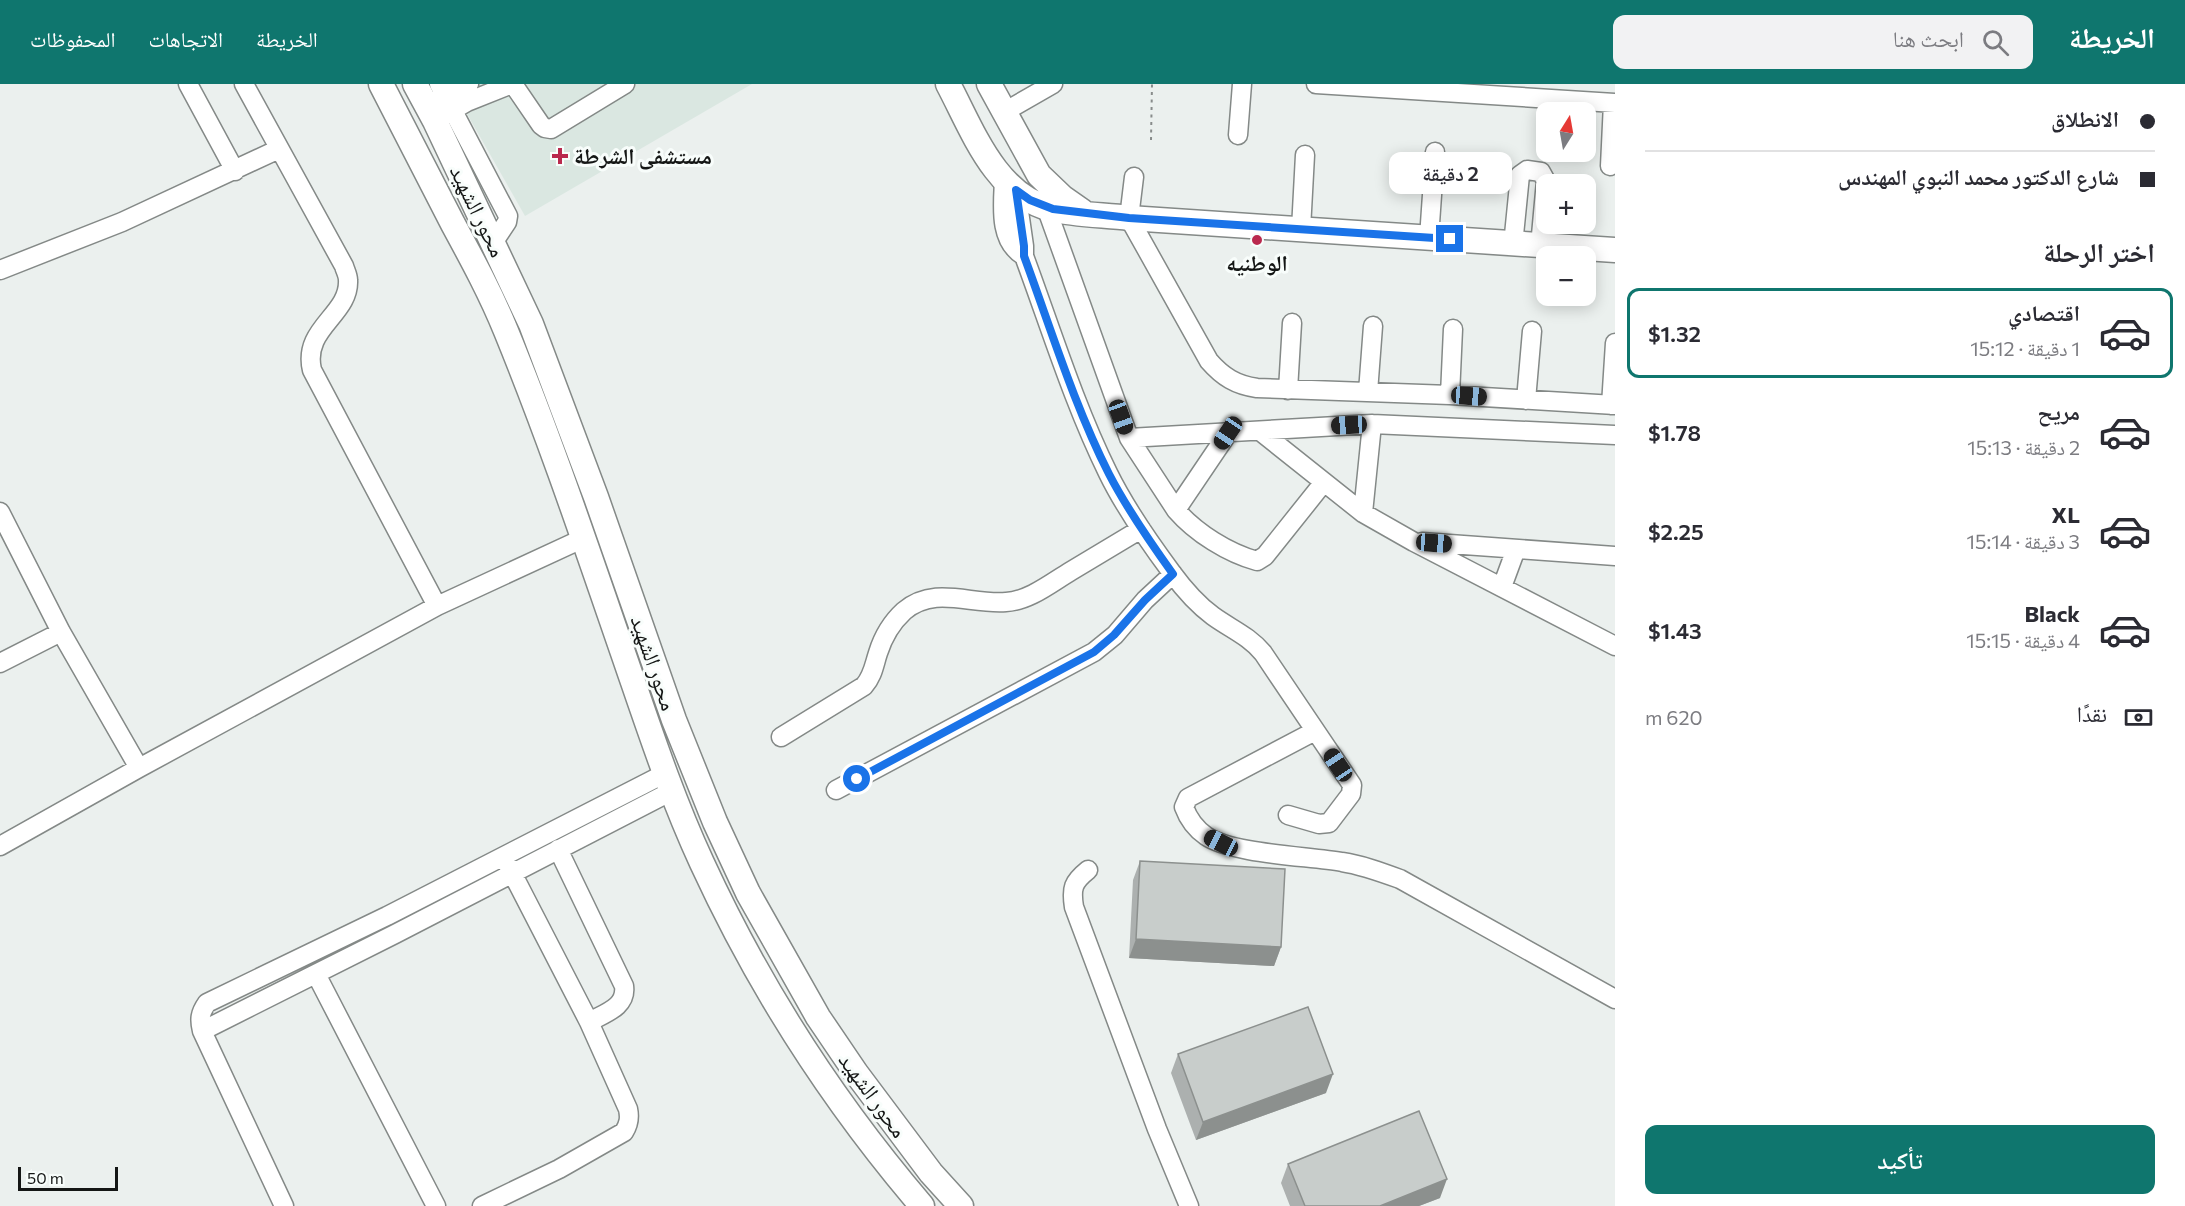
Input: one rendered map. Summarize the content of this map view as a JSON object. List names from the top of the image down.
{
  "streets": {
    "main road": ["محور الشهيد"]
  },
  "places": {
    "health": ["مستشفى الشرطة"],
    "other": ["الوطنيه"]
  },
  "scale_bar": "50 m",
  "north": "top",
  "page": {
    "header": "الخريطة",
    "search": "ابحث هنا",
    "nav": ["الخريطة", "الاتجاهات", "المحفوظات"],
    "banner": ["الانطلاق", "شارع الدكتور محمد النبوي المهندس"],
    "map_buttons": ["+", "−"],
    "bubble": "2 دقيقة",
    "heading": "اختر الرحلة",
    "list": [
      {
        "name": "اقتصادي",
        "note": "1 دقيقة · 15:12",
        "value": "$1.32"
      },
      {
        "name": "مريح",
        "note": "2 دقيقة · 15:13",
        "value": "$1.78"
      },
      {
        "name": "XL",
        "note": "3 دقيقة · 15:14",
        "value": "$2.25"
      },
      {
        "name": "Black",
        "note": "4 دقيقة · 15:15",
        "value": "$1.43"
      }
    ],
    "pay": ["نقدًا", "620 m"],
    "buttons": "تأكيد",
    "scale": "50 m"
  }
}
